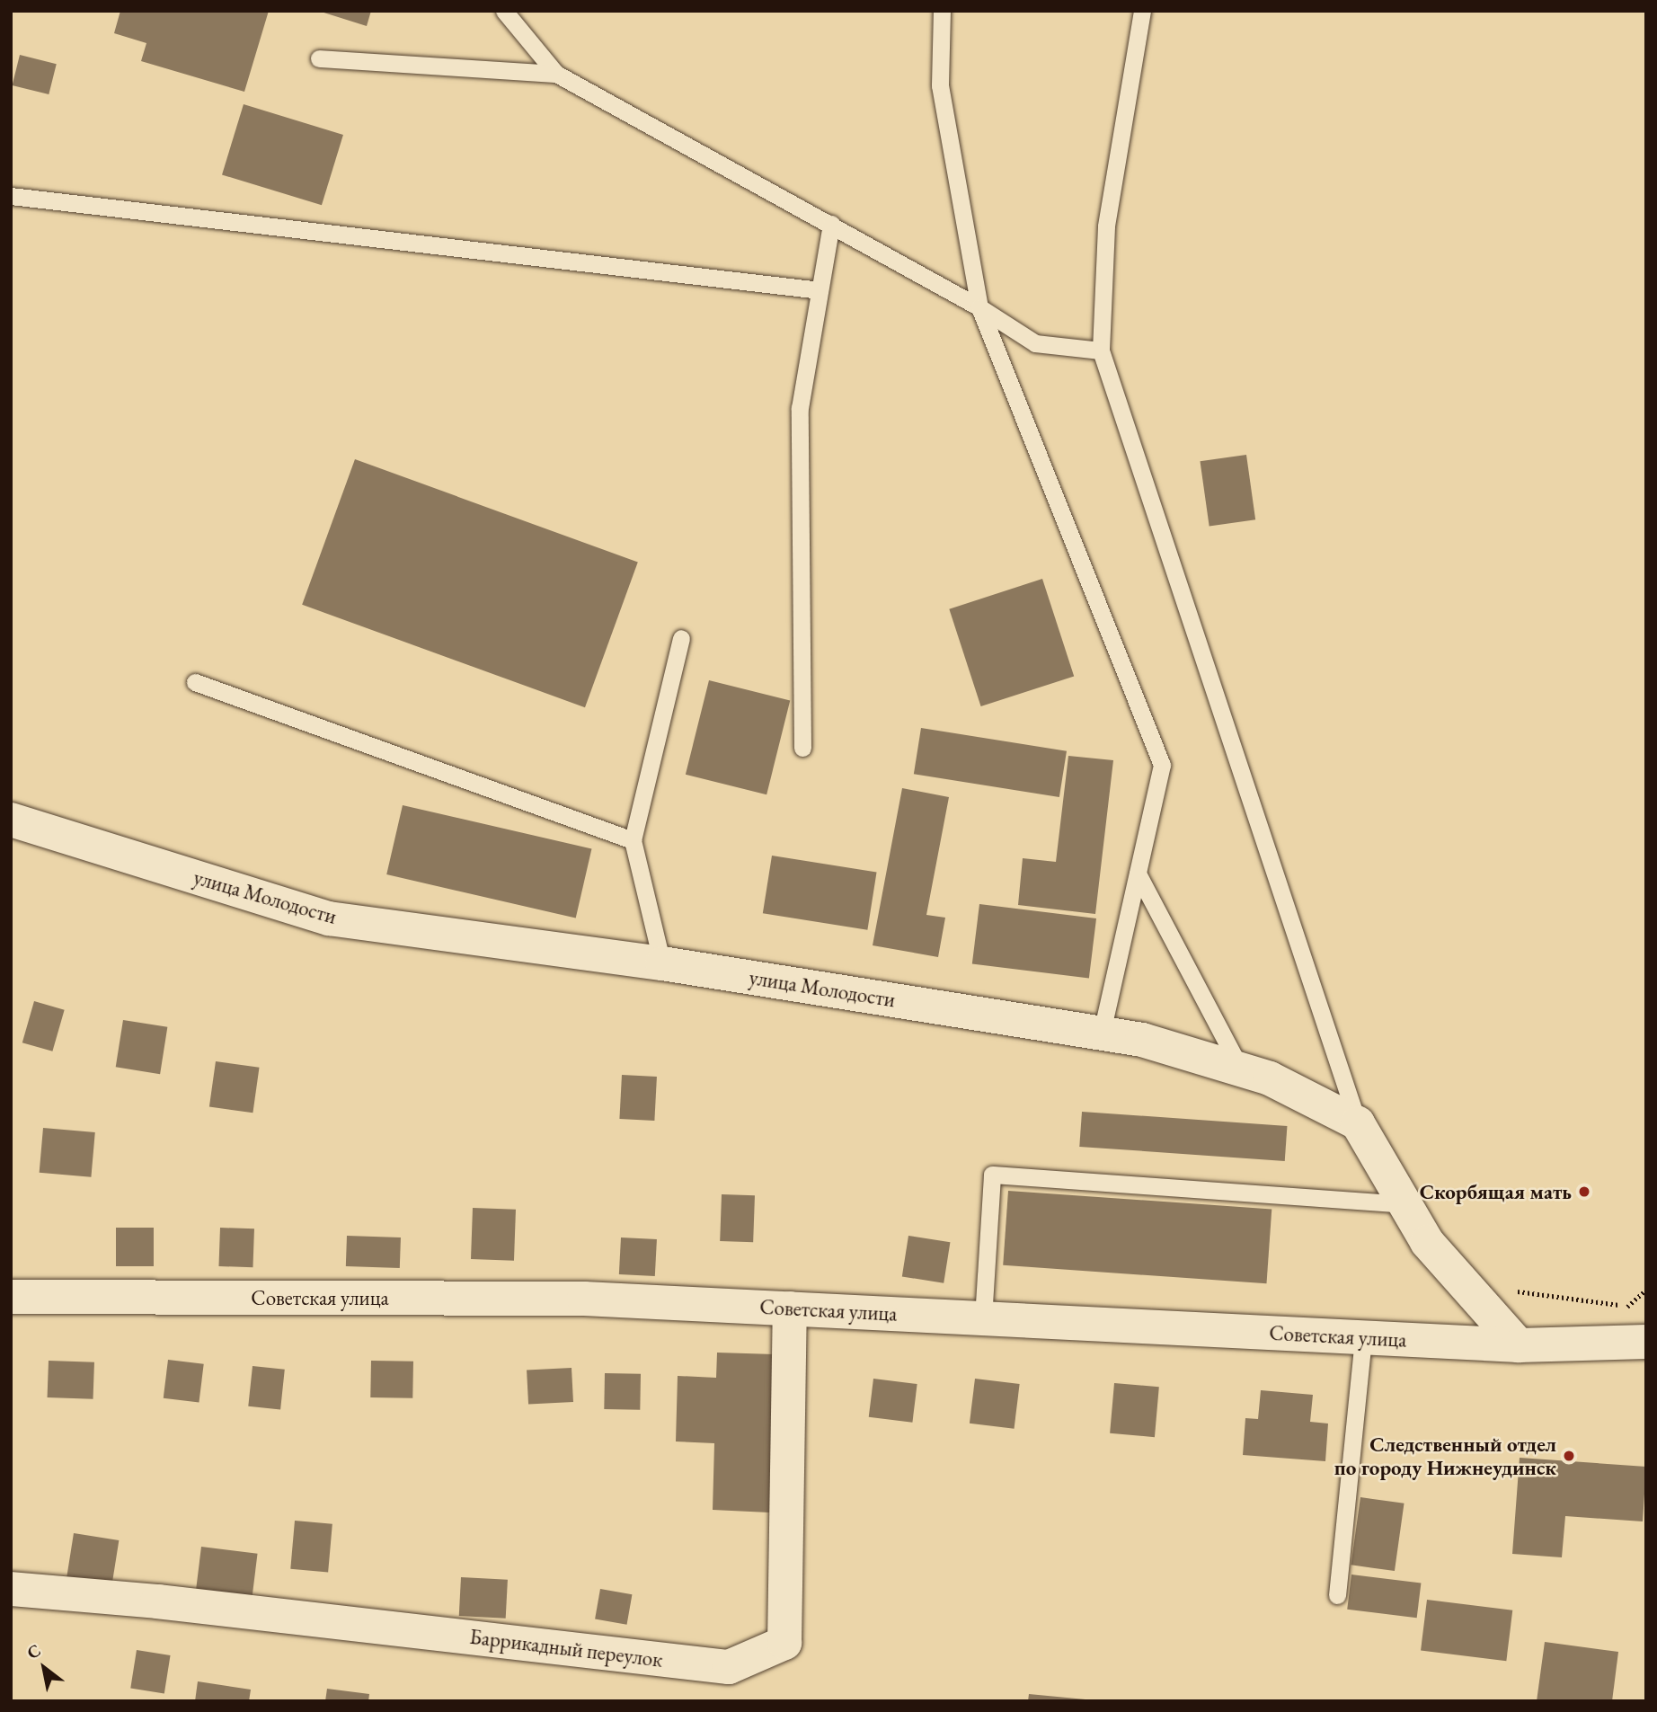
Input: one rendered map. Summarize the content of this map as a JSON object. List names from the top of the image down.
{
  "streets": {
    "street": ["улица Молодости", "Советская улица", "Баррикадный переулок"]
  },
  "crossings": [
    ["Советская улица", "Баррикадный переулок"]
  ],
  "places": ["Скорбящая мать", "Следственный отдел по городу Нижнеудинск"],
  "north": "top left"
}
